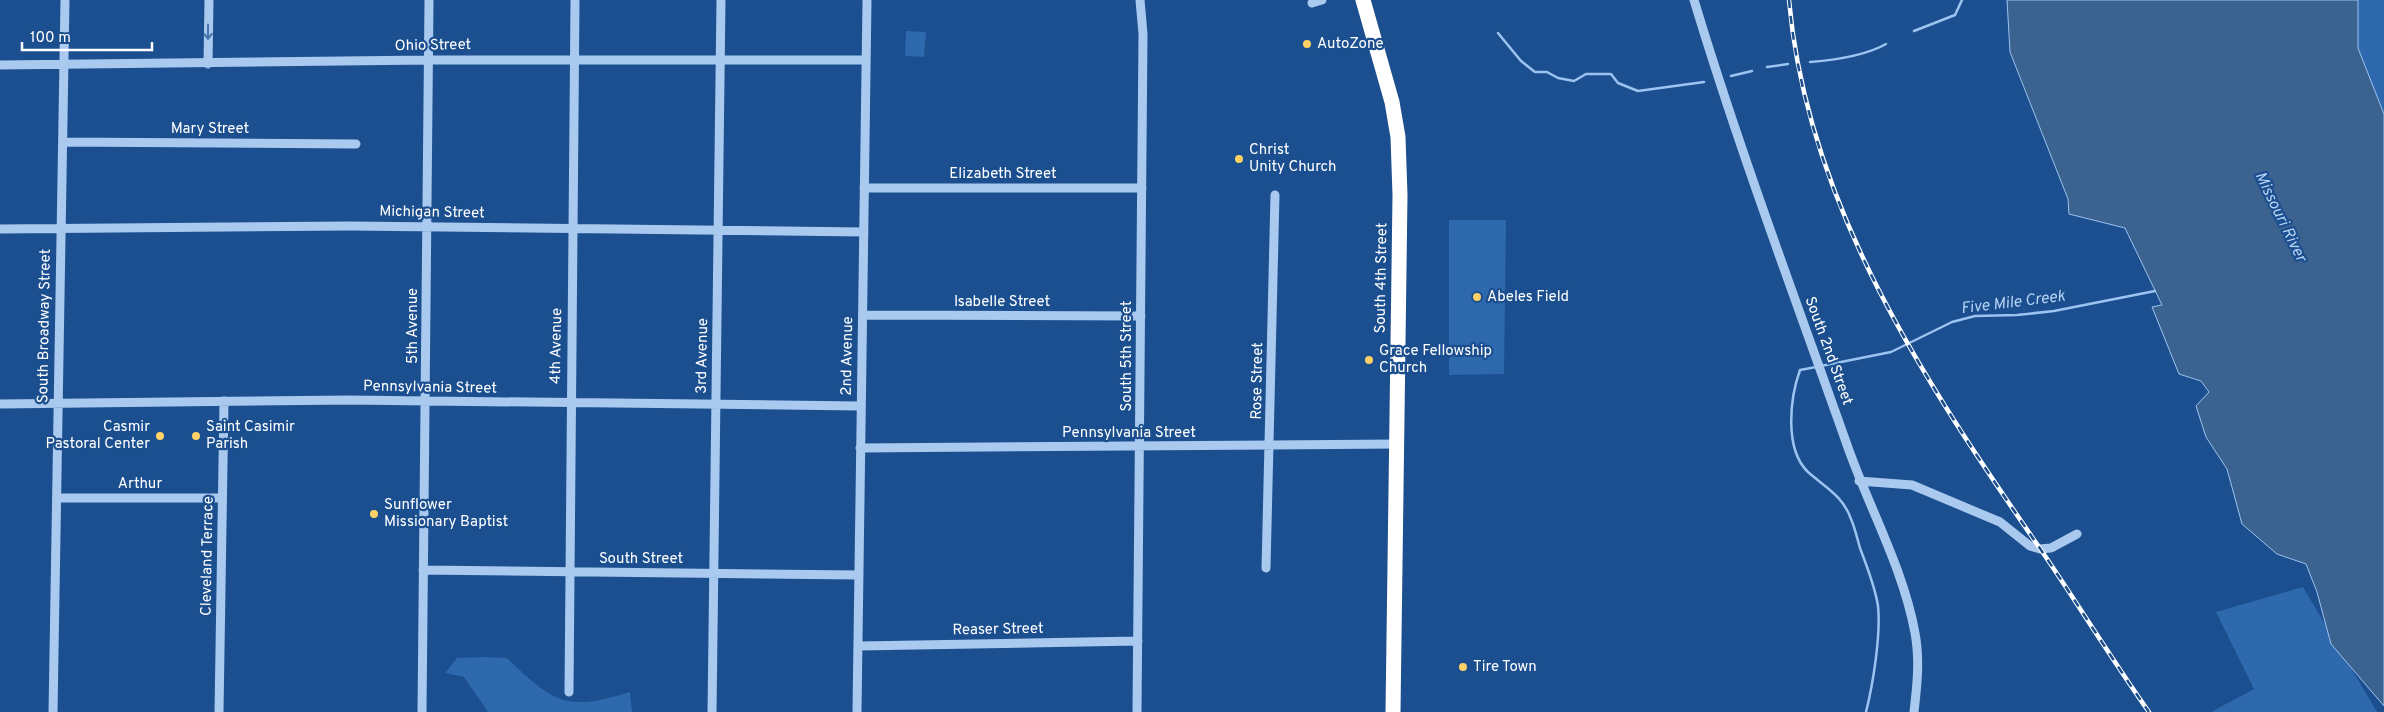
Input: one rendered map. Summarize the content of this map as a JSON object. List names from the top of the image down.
{
  "streets": {
    "highway": ["South 4th Street"],
    "street": [
      "Ohio Street",
      "Mary Street",
      "Elizabeth Street",
      "Michigan Street",
      "Isabelle Street",
      "South Broadway Street",
      "5th Avenue",
      "4th Avenue",
      "South 2nd Street",
      "3rd Avenue",
      "2nd Avenue",
      "South 5th Street",
      "Rose Street",
      "Pennsylvania Street",
      "Arthur",
      "Cleveland Terrace",
      "South Street",
      "Reaser Street"
    ]
  },
  "crossings": [
    ["Ohio Street", "South Broadway Street"],
    ["Ohio Street", "5th Avenue"],
    ["Ohio Street", "4th Avenue"],
    ["Ohio Street", "3rd Avenue"],
    ["Ohio Street", "2nd Avenue"],
    ["Mary Street", "South Broadway Street"],
    ["Elizabeth Street", "2nd Avenue"],
    ["Elizabeth Street", "South 5th Street"],
    ["Michigan Street", "South Broadway Street"],
    ["Michigan Street", "5th Avenue"],
    ["Michigan Street", "4th Avenue"],
    ["Michigan Street", "3rd Avenue"],
    ["Michigan Street", "2nd Avenue"],
    ["South 4th Street", "Pennsylvania Street"],
    ["Isabelle Street", "2nd Avenue"],
    ["Isabelle Street", "South 5th Street"],
    ["South Broadway Street", "Pennsylvania Street"],
    ["South Broadway Street", "Arthur"],
    ["5th Avenue", "Pennsylvania Street"],
    ["5th Avenue", "South Street"],
    ["4th Avenue", "Pennsylvania Street"],
    ["4th Avenue", "South Street"],
    ["3rd Avenue", "Pennsylvania Street"],
    ["3rd Avenue", "South Street"],
    ["2nd Avenue", "Pennsylvania Street"],
    ["2nd Avenue", "South Street"],
    ["2nd Avenue", "Reaser Street"],
    ["South 5th Street", "Pennsylvania Street"],
    ["South 5th Street", "Reaser Street"],
    ["Rose Street", "Pennsylvania Street"],
    ["Pennsylvania Street", "Cleveland Terrace"],
    ["Arthur", "Cleveland Terrace"]
  ],
  "water": ["Missouri River", "Five Mile Creek"],
  "places": [
    "AutoZone",
    "Christ Unity Church",
    "Abeles Field",
    "Grace Fellowship Church",
    "Casmir Pastoral Center",
    "Saint Casimir Parish",
    "Sunflower Missionary Baptist",
    "Tire Town"
  ],
  "scale_bar": "100 m"
}
